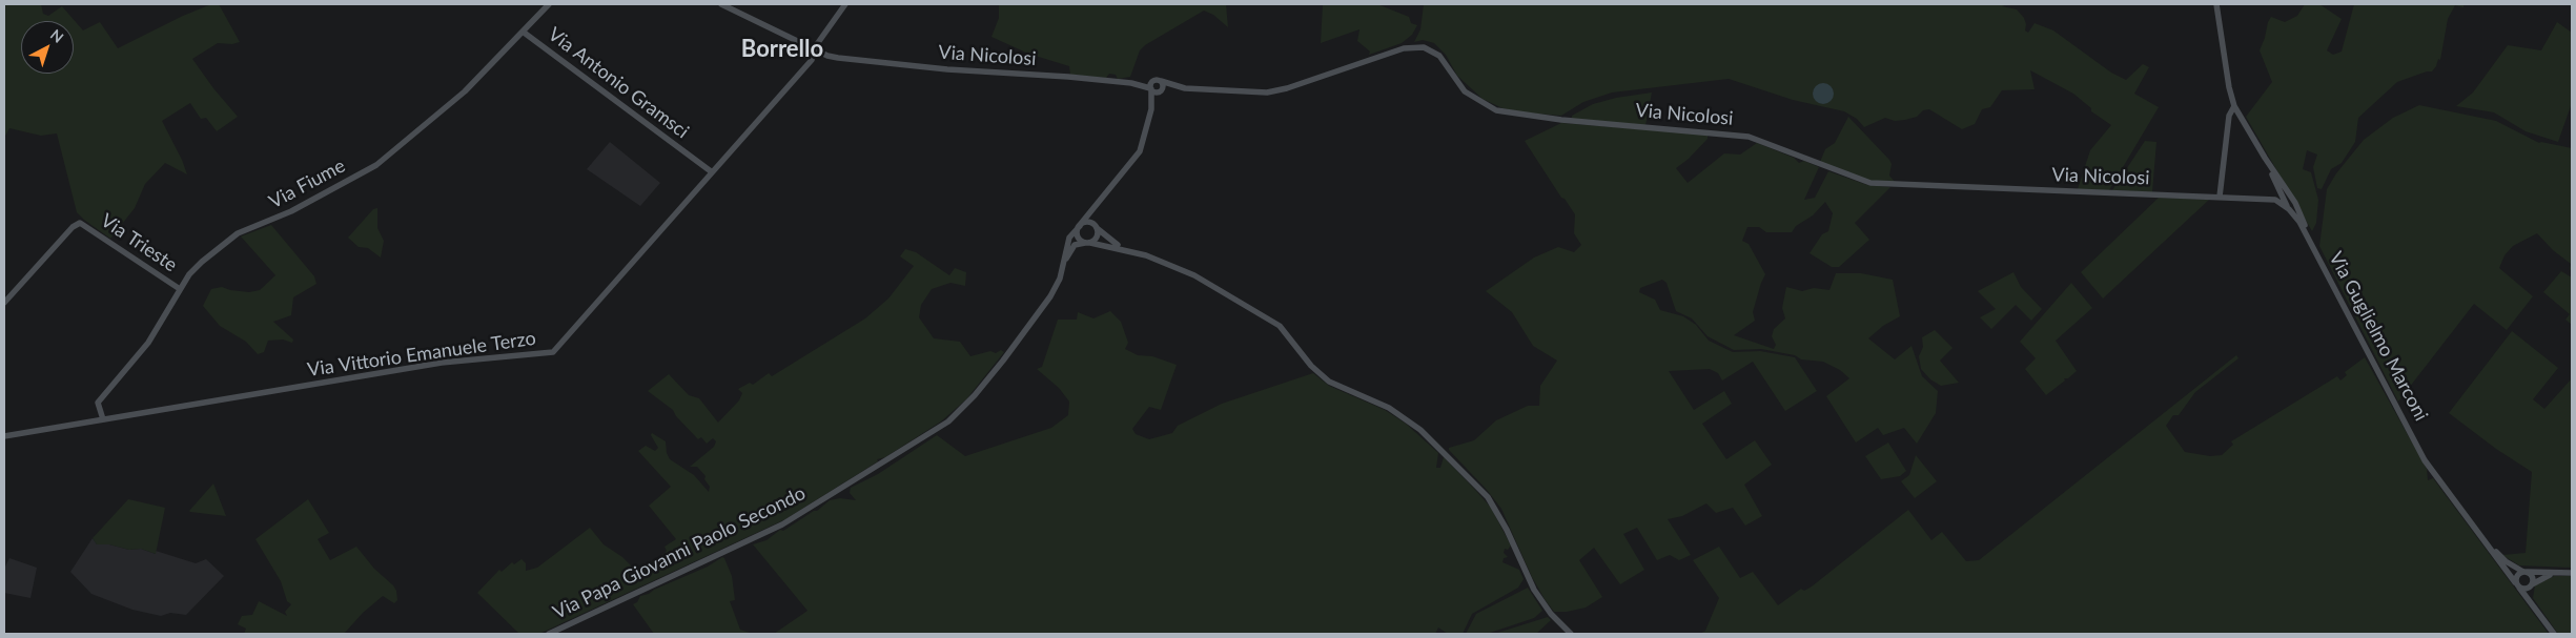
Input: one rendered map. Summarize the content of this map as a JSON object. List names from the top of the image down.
{
  "streets": {
    "street": [
      "Via Nicolosi",
      "Via Antonio Gramsci",
      "Via Fiume",
      "Via Trieste",
      "Via Guglielmo Marconi",
      "Via Vittorio Emanuele Terzo",
      "Via Papa Giovanni Paolo Secondo"
    ]
  },
  "crossings": [
    ["Via Antonio Gramsci", "Via Fiume"],
    ["Via Antonio Gramsci", "Via Vittorio Emanuele Terzo"],
    ["Via Fiume", "Via Trieste"],
    ["Via Fiume", "Via Vittorio Emanuele Terzo"]
  ],
  "districts": ["Borrello"],
  "north": "top right"
}
